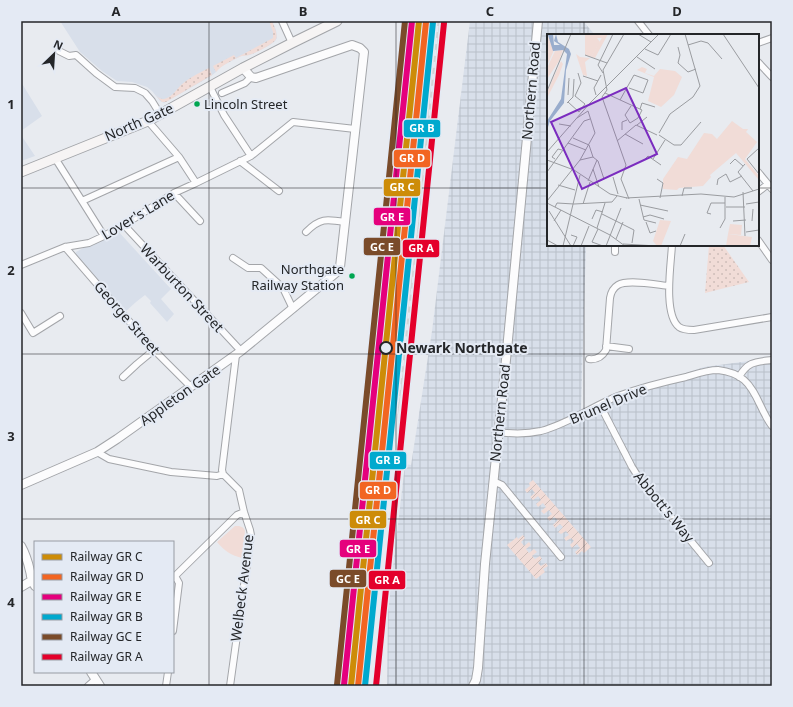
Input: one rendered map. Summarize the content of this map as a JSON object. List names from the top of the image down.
{
  "streets": {
    "main road": ["North Gate"],
    "street": [
      "Northern Road",
      "Lover's Lane",
      "Warburton Street",
      "George Street",
      "Appleton Gate",
      "Brunel Drive",
      "Abbott's Way",
      "Welbeck Avenue"
    ]
  },
  "crossings": [
    ["Northern Road", "Brunel Drive"],
    ["Lover's Lane", "Warburton Street"],
    ["Lover's Lane", "George Street"],
    ["Warburton Street", "Appleton Gate"],
    ["George Street", "Appleton Gate"],
    ["Brunel Drive", "Abbott's Way"]
  ],
  "places": ["Lincoln Street", "Northgate Railway Station", "Newark Northgate"],
  "legend": [
    "Railway GR C",
    "Railway GR D",
    "Railway GR E",
    "Railway GR B",
    "Railway GC E",
    "Railway GR A"
  ],
  "north": "top right",
  "grid": {
    "columns": [
      "A",
      "B",
      "C",
      "D"
    ],
    "rows": [
      "1",
      "2",
      "3",
      "4"
    ]
  }
}
